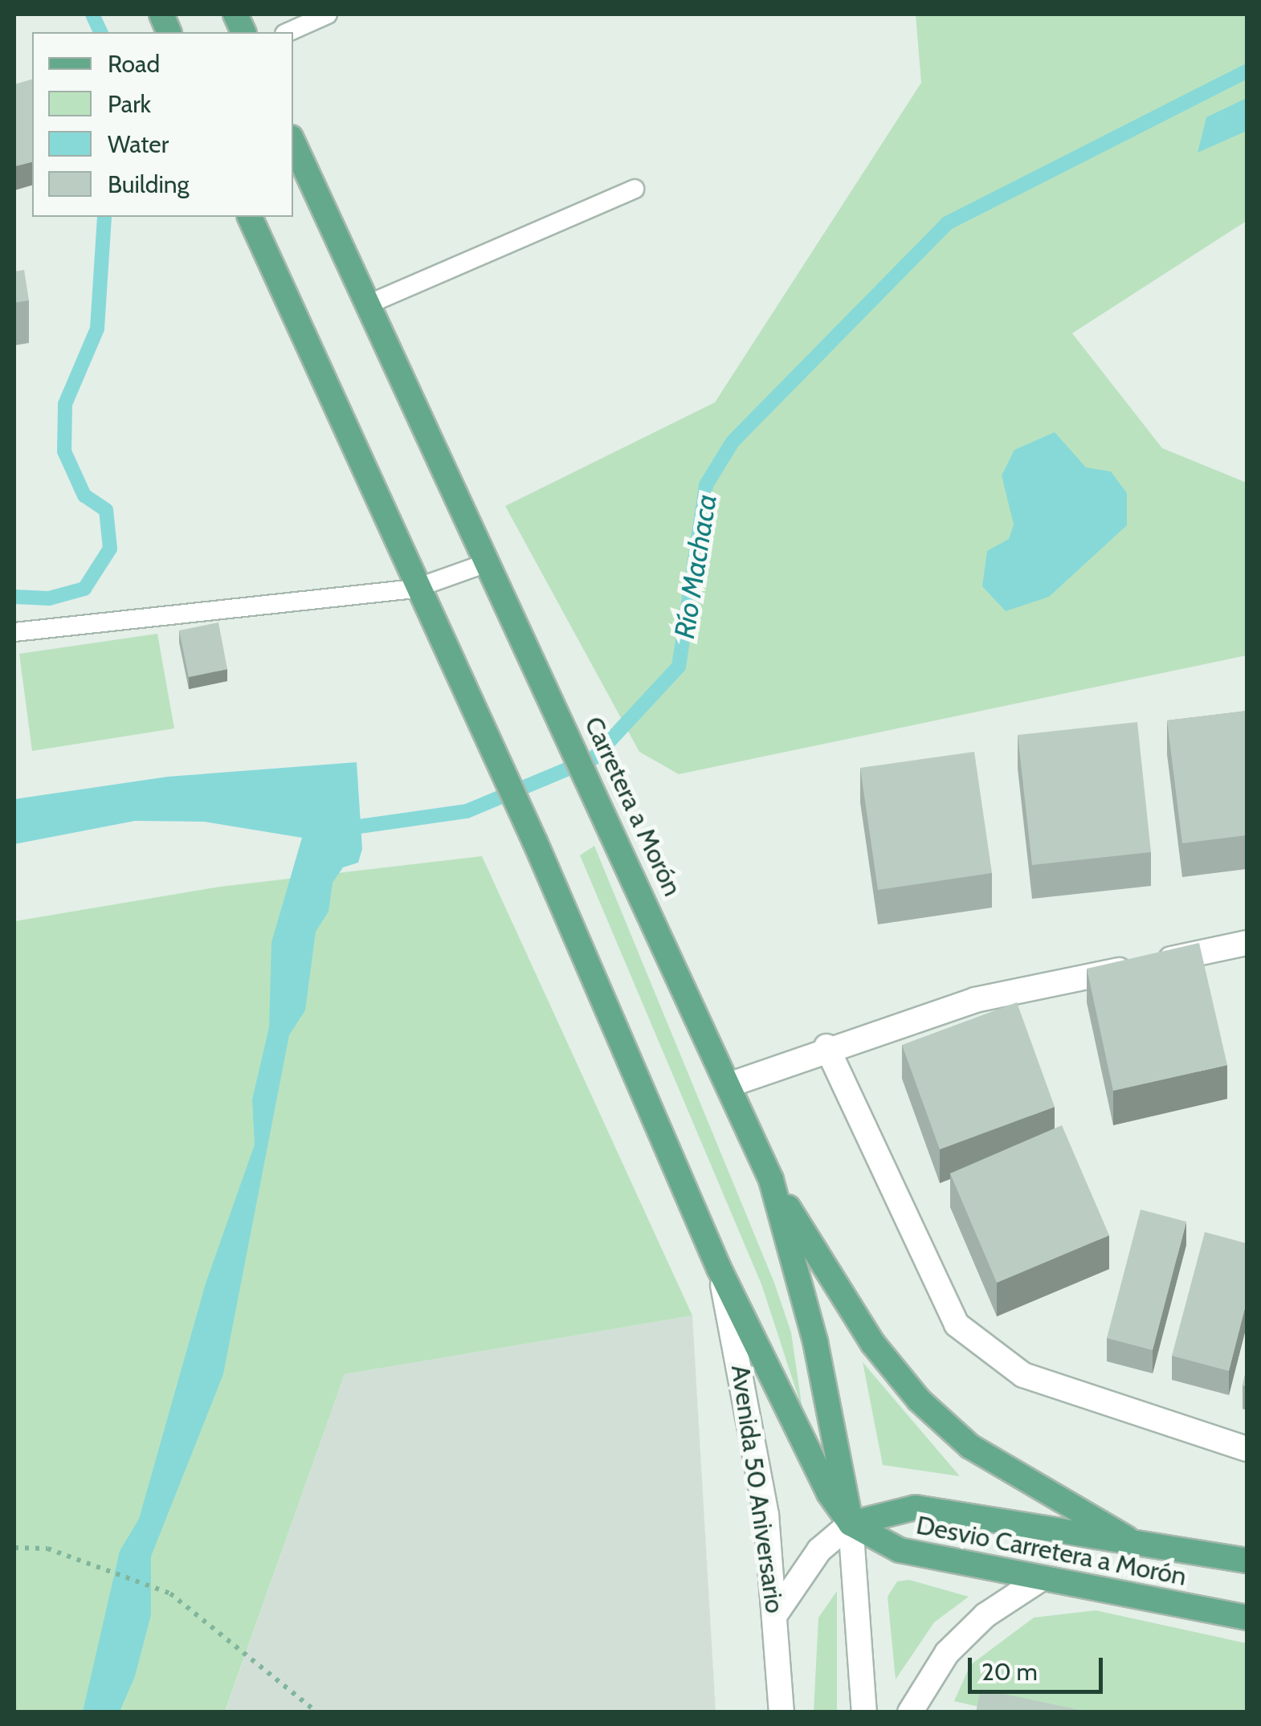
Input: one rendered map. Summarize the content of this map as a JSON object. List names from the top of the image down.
{
  "streets": {
    "main road": ["Carretera a Morón", "Desvio Carretera a Morón"],
    "street": ["Avenida 50 Aniversario"]
  },
  "crossings": [
    ["Carretera a Morón", "Desvio Carretera a Morón"],
    ["Avenida 50 Aniversario", "Desvio Carretera a Morón"]
  ],
  "water": ["Río Machaca"],
  "legend": [
    "Road",
    "Park",
    "Water",
    "Building"
  ],
  "scale_bar": "20 m"
}
